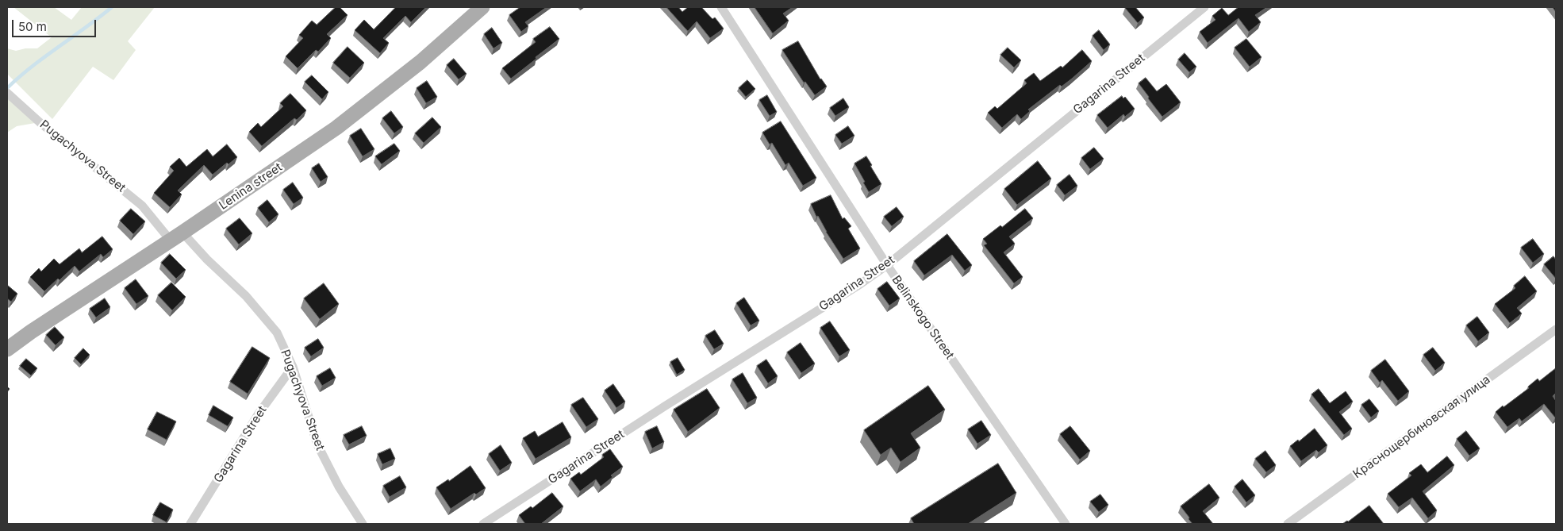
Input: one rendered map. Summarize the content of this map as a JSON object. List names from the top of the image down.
{
  "streets": {
    "main road": ["Lenina street"],
    "street": [
      "Gagarina Street",
      "Pugachyova Street",
      "Belinskogo Street",
      "Краснощербиновская улица"
    ]
  },
  "crossings": [
    ["Gagarina Street", "Pugachyova Street"],
    ["Gagarina Street", "Belinskogo Street"],
    ["Pugachyova Street", "Lenina street"]
  ],
  "scale_bar": "50 m"
}
